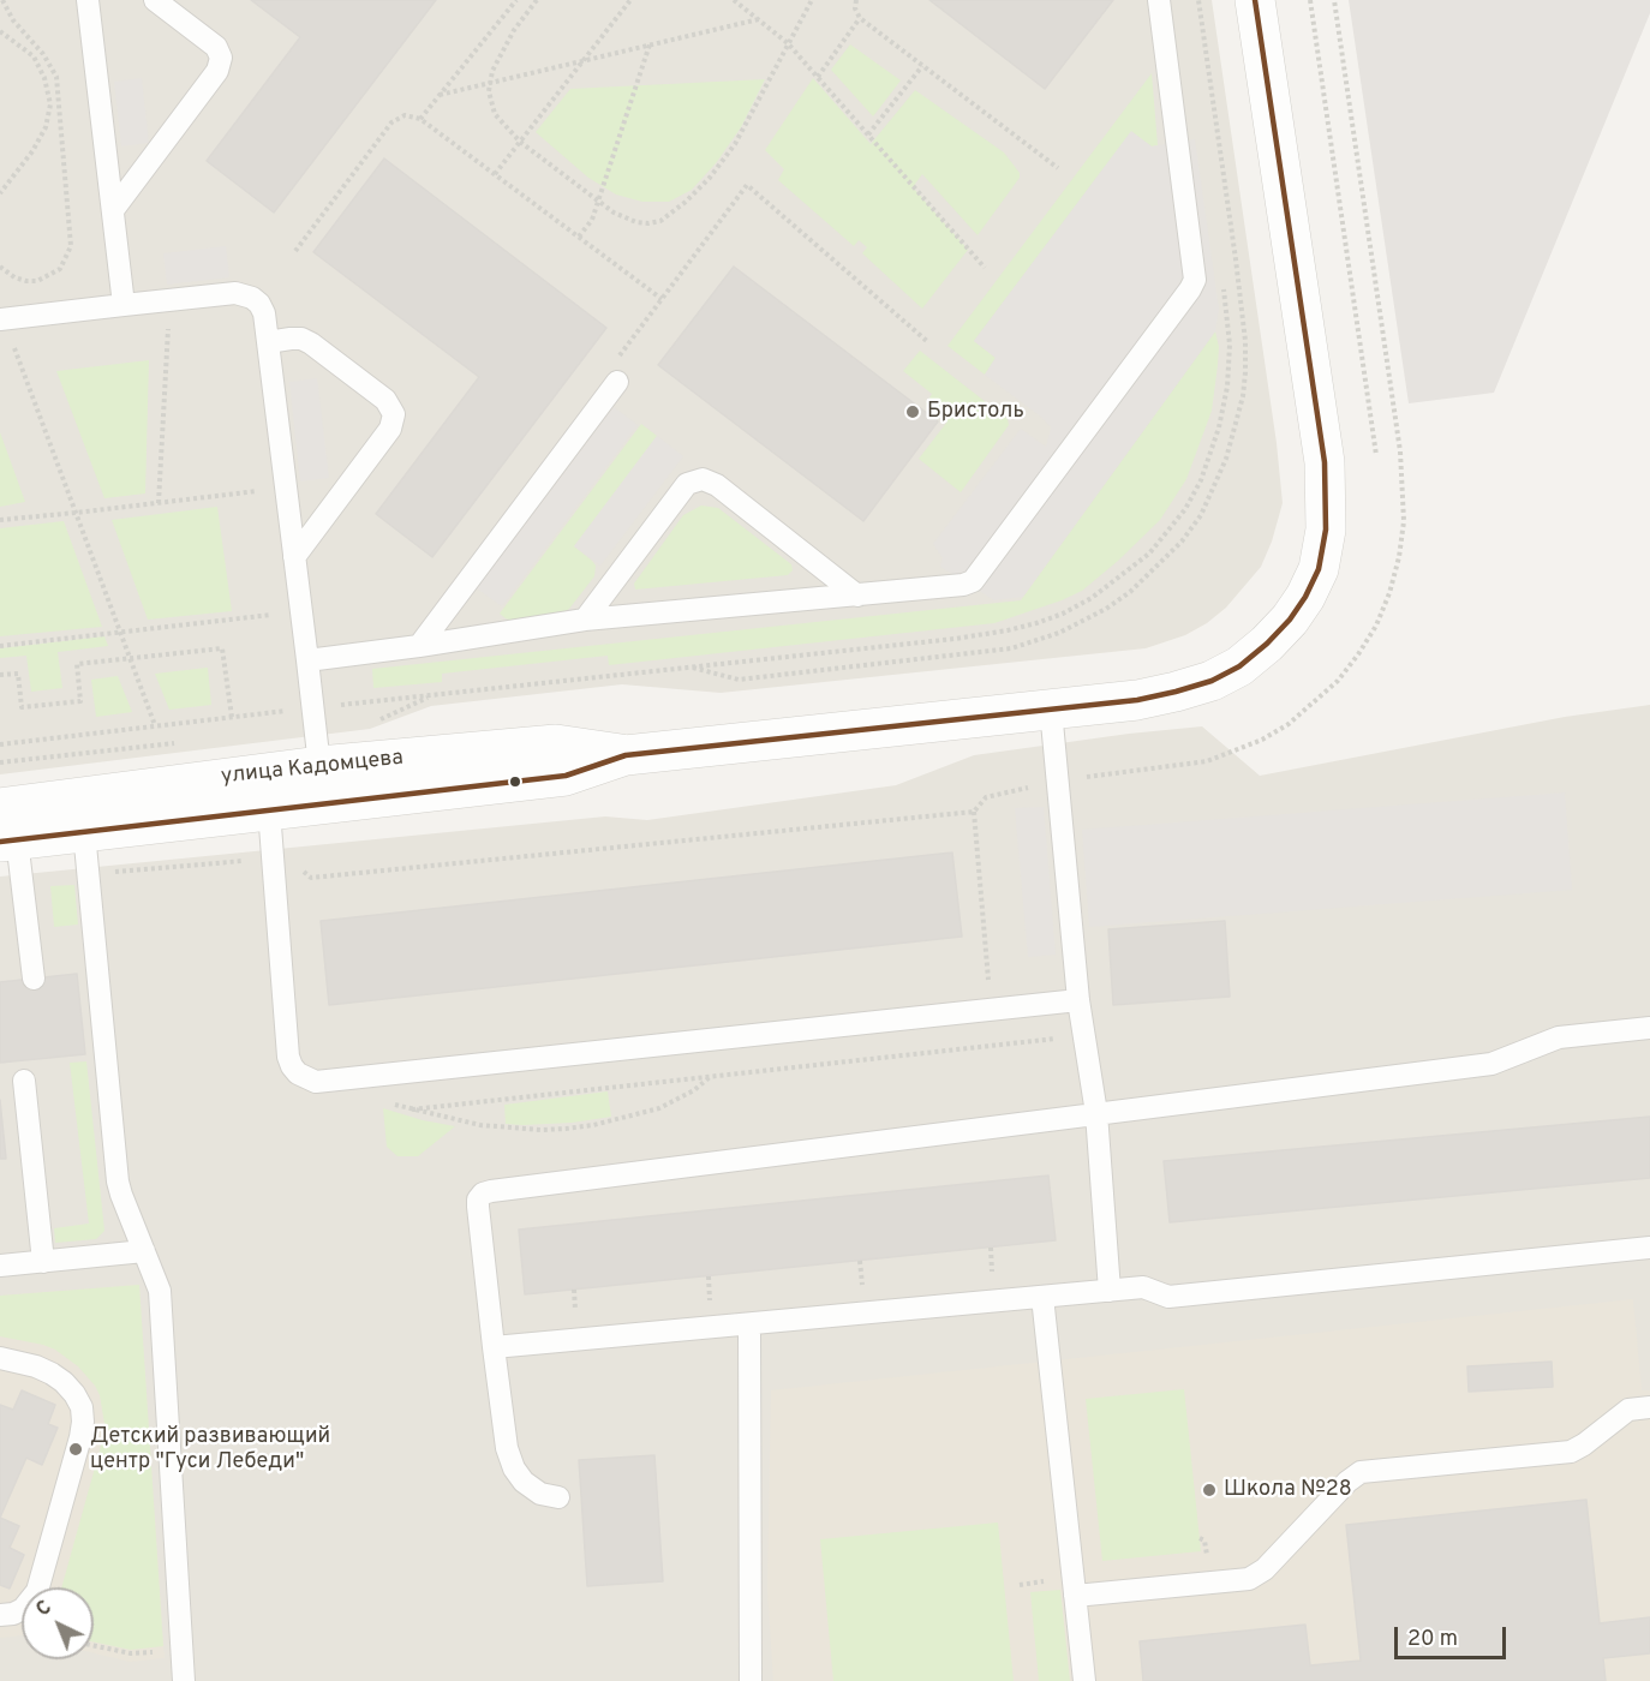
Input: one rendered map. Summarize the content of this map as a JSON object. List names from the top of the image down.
{
  "streets": {
    "street": ["улица Кадомцева"]
  },
  "places": ["Бристоль", "Детский развивающий центр \"Гуси Лебеди\"", "Школа №28"],
  "scale_bar": "20 m",
  "north": "top left"
}
